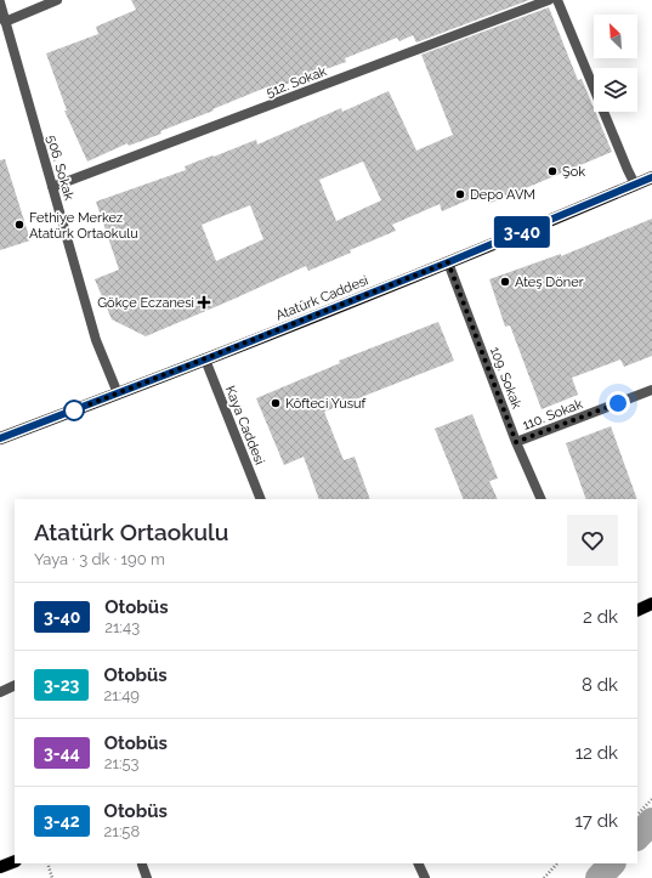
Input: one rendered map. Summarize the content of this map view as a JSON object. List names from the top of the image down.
{
  "streets": {
    "main road": ["Atatürk Caddesi"],
    "street": [
      "512. Sokak",
      "506. Sokak",
      "109. Sokak",
      "110. Sokak",
      "Kaya Caddesi"
    ]
  },
  "crossings": [
    ["512. Sokak", "506. Sokak"],
    ["506. Sokak", "Atatürk Caddesi"],
    ["Atatürk Caddesi", "109. Sokak"],
    ["Atatürk Caddesi", "Kaya Caddesi"],
    ["109. Sokak", "110. Sokak"]
  ],
  "places": {
    "other": [
      "Şok",
      "Depo AVM",
      "Fethiye Merkez Atatürk Ortaokulu",
      "Ateş Döner",
      "Köfteci Yusuf"
    ],
    "health": ["Gökçe Eczanesi"]
  },
  "lines": ["bus line 3-40"],
  "north": "top left",
  "page": {
    "on_map": "3-40",
    "heading": ["Atatürk Ortaokulu", "Yaya · 3 dk · 190 m"],
    "list": [
      {
        "mark": "3-40",
        "name": "Otobüs",
        "note": "21:43",
        "value": "2 dk"
      },
      {
        "mark": "3-23",
        "name": "Otobüs",
        "note": "21:49",
        "value": "8 dk"
      },
      {
        "mark": "3-44",
        "name": "Otobüs",
        "note": "21:53",
        "value": "12 dk"
      },
      {
        "mark": "3-42",
        "name": "Otobüs",
        "note": "21:58",
        "value": "17 dk"
      }
    ]
  }
}
